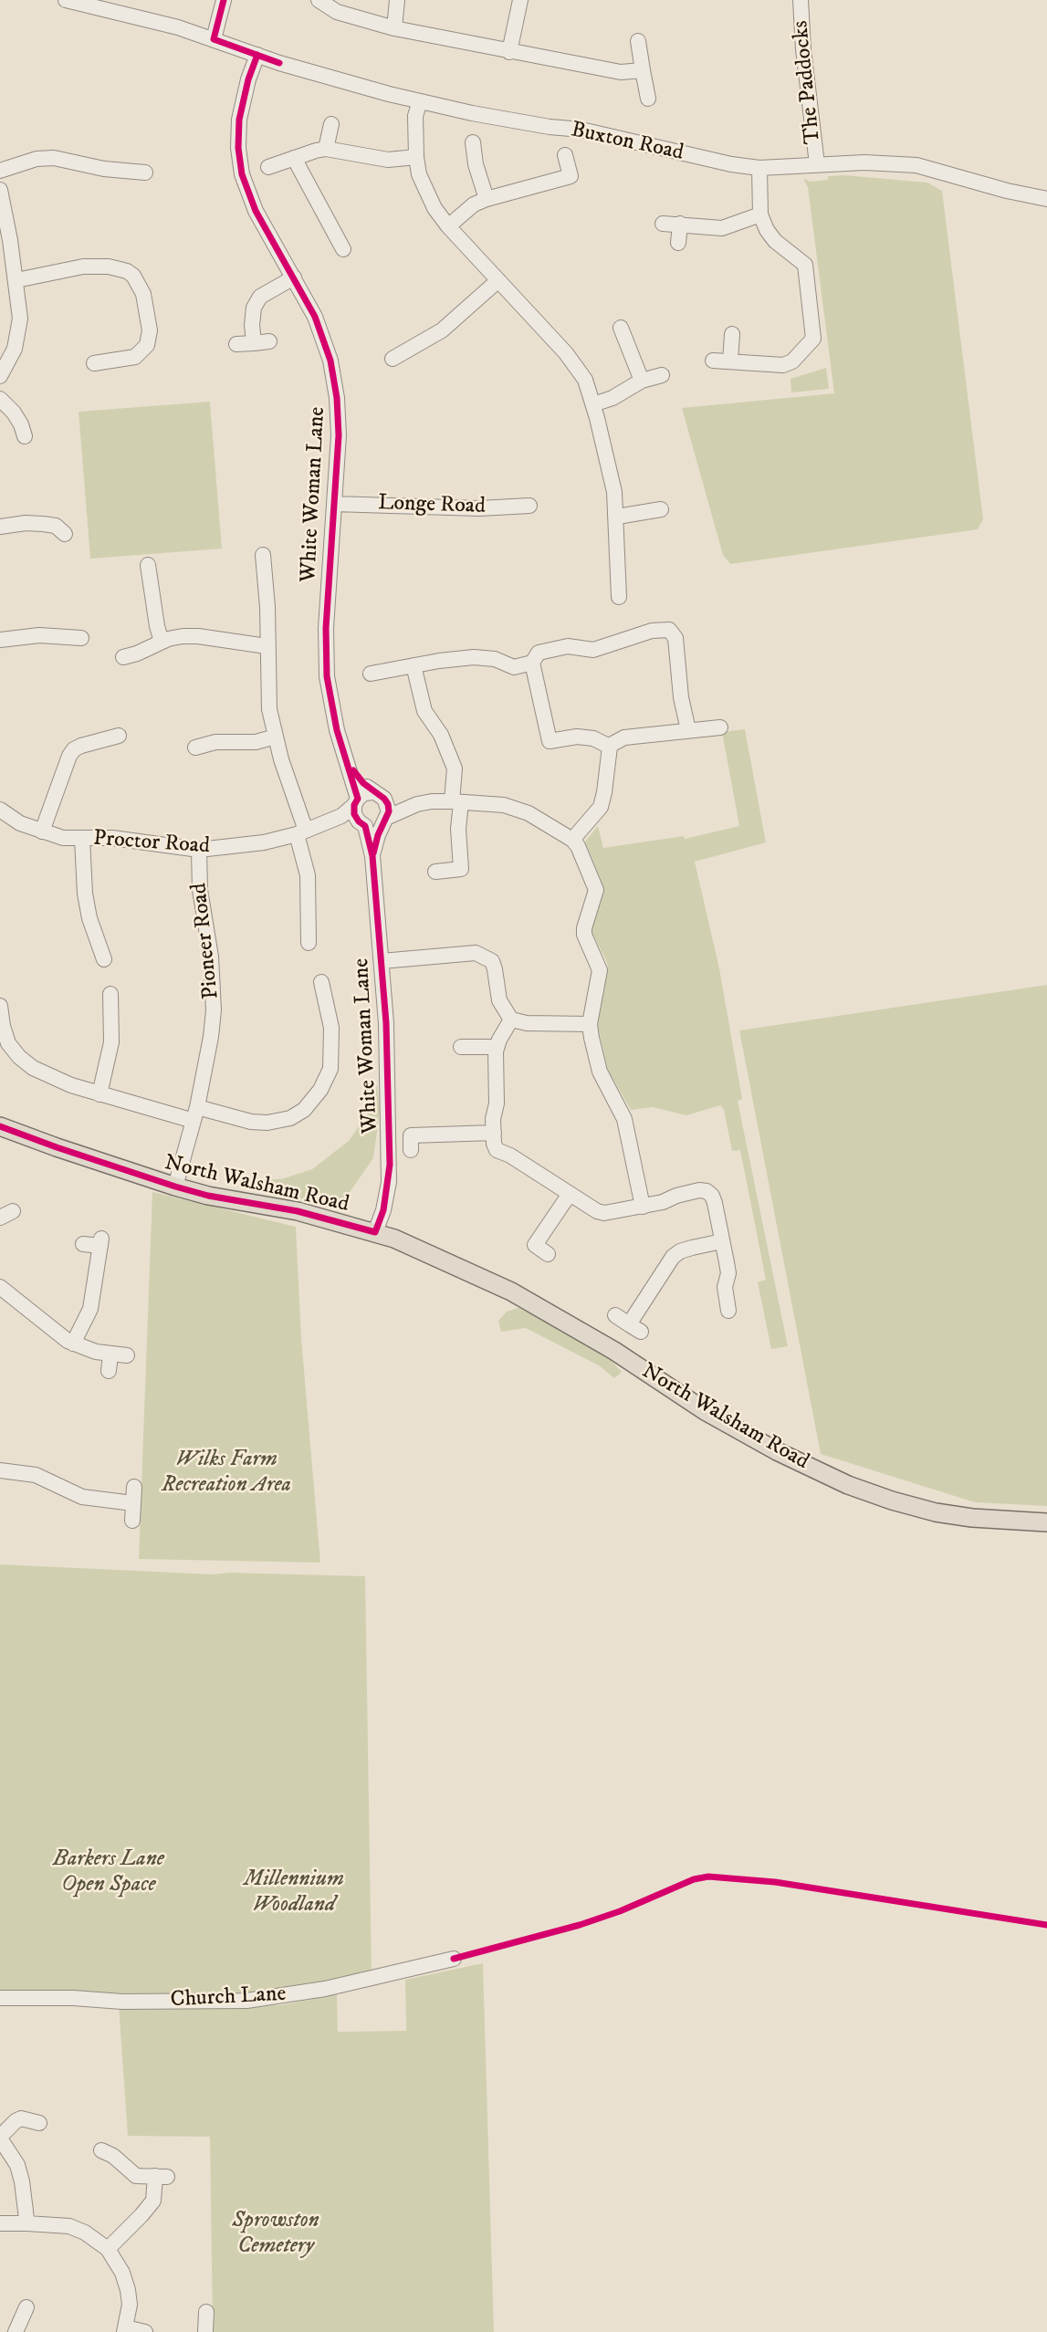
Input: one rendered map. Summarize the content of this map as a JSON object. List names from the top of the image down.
{
  "streets": {
    "main road": ["North Walsham Road"],
    "street": [
      "The Paddocks",
      "Buxton Road",
      "White Woman Lane",
      "Longe Road",
      "Proctor Road",
      "Pioneer Road",
      "Church Lane"
    ]
  },
  "crossings": [
    ["The Paddocks", "Buxton Road"],
    ["Buxton Road", "White Woman Lane"],
    ["White Woman Lane", "Longe Road"],
    ["White Woman Lane", "Proctor Road"],
    ["White Woman Lane", "North Walsham Road"],
    ["Proctor Road", "Pioneer Road"],
    ["Pioneer Road", "North Walsham Road"]
  ],
  "parks": [
    "Wilks Farm Recreation Area",
    "Barkers Lane Open Space",
    "Millennium Woodland",
    "Sprowston Cemetery"
  ]
}
